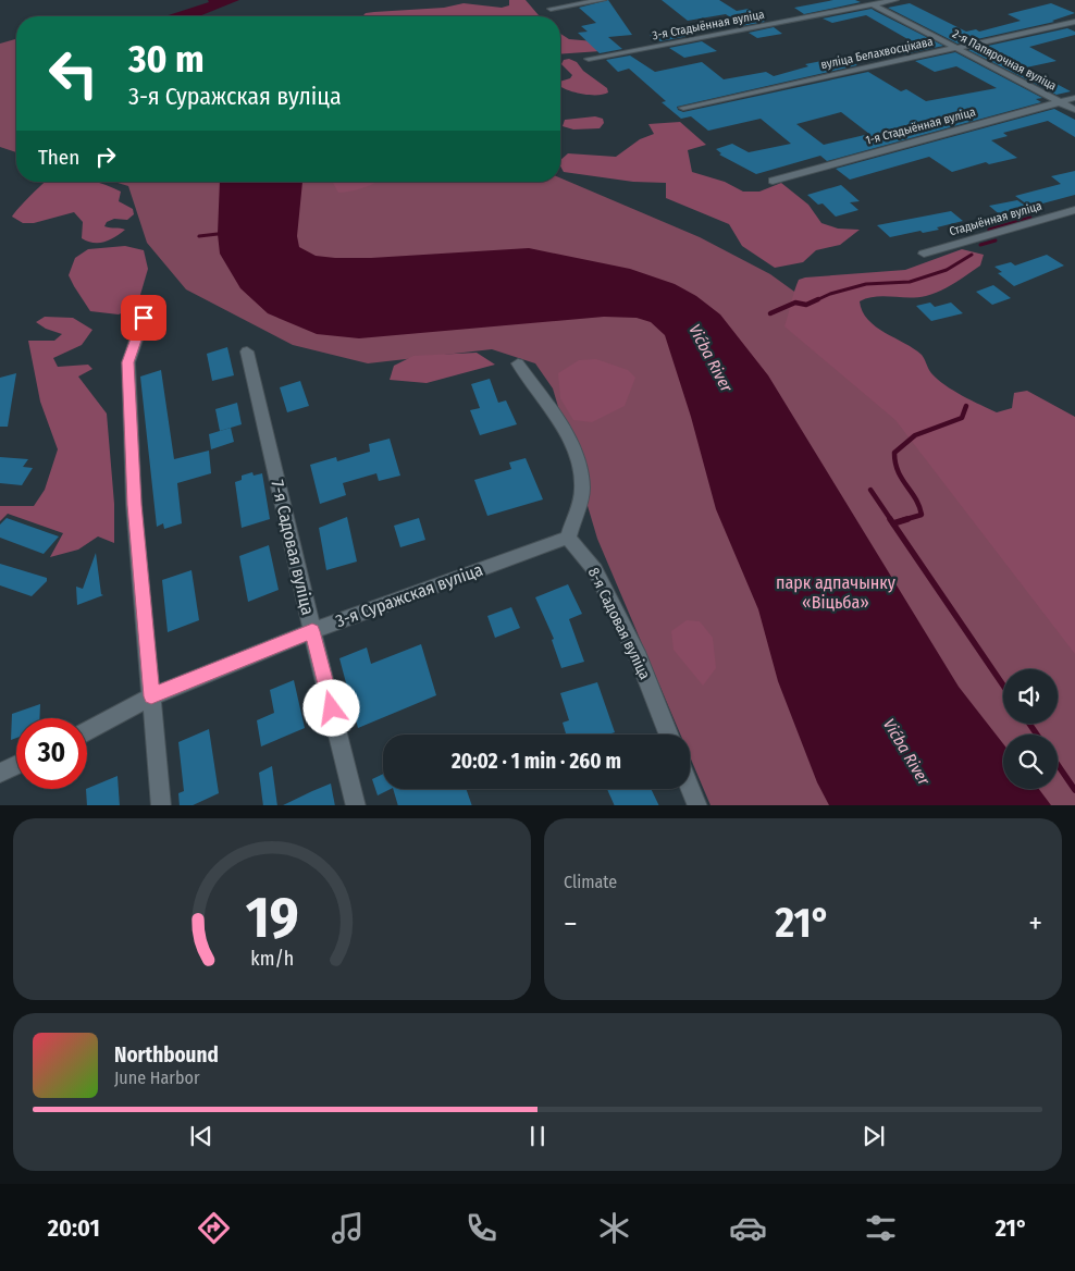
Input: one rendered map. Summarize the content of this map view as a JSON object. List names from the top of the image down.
{
  "streets": {
    "street": [
      "3-я Стадыённая вуліца",
      "вуліца Белахвосцікава",
      "2-я Папярочная вуліца",
      "1-я Стадыённая вуліца",
      "Стадыённая вуліца",
      "7-я Садовая вуліца",
      "3-я Суражская вуліца",
      "8-я Садовая вуліца"
    ]
  },
  "crossings": [
    ["3-я Стадыённая вуліца", "2-я Папярочная вуліца"],
    ["вуліца Белахвосцікава", "2-я Папярочная вуліца"],
    ["2-я Папярочная вуліца", "1-я Стадыённая вуліца"],
    ["7-я Садовая вуліца", "3-я Суражская вуліца"],
    ["3-я Суражская вуліца", "8-я Садовая вуліца"]
  ],
  "water": ["Vićba River"],
  "parks": ["парк адпачынку «Віцьба»"],
  "page": {
    "turn": ["30 m", "3-я Суражская вуліца"],
    "then": "Then",
    "limit": "30",
    "trip": "20:02 · 1 min · 260 m",
    "tile": "Climate",
    "heat": ["−", "21°", "+"],
    "song": ["Northbound", "June Harbor"],
    "tabs": ["20:01", "21°"],
    "gauge": ["19", "km/h"]
  }
}
